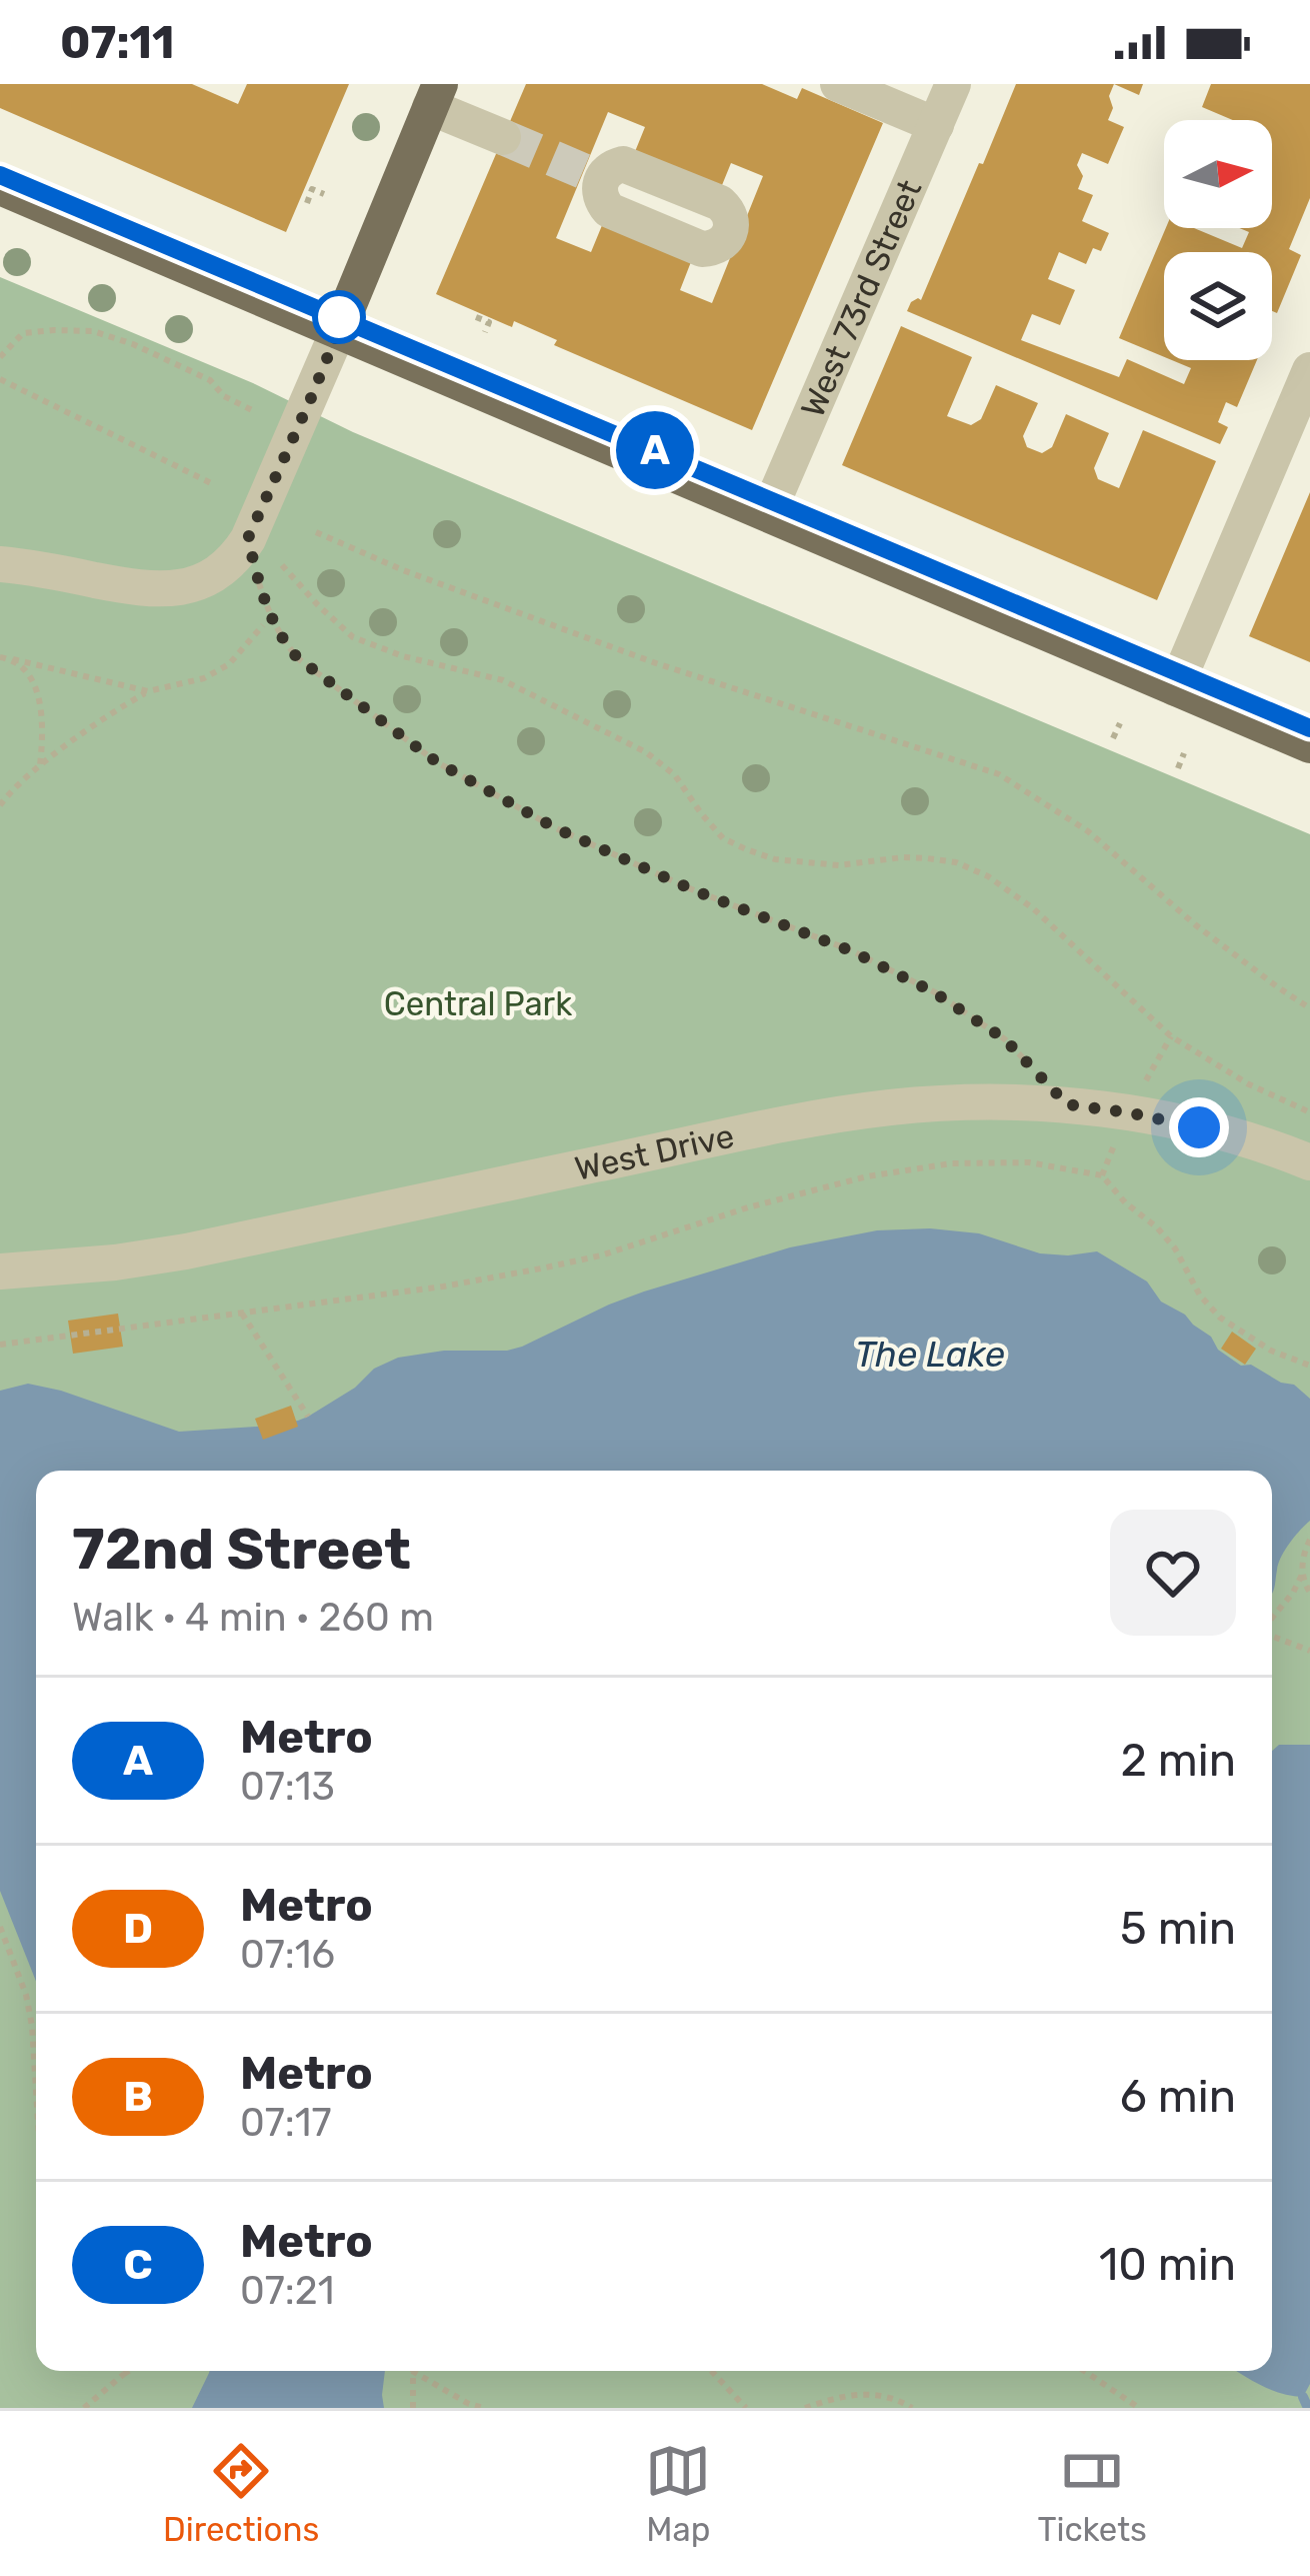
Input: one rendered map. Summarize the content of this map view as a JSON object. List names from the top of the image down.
{
  "streets": {
    "street": ["West 73rd Street", "West Drive"]
  },
  "water": ["The Lake"],
  "parks": ["Central Park"],
  "lines": ["metro line A"],
  "north": "right",
  "page": {
    "status": "07:11",
    "on_map": "A",
    "heading": ["72nd Street", "Walk · 4 min · 260 m"],
    "list": [
      {
        "mark": "A",
        "name": "Metro",
        "note": "07:13",
        "value": "2 min"
      },
      {
        "mark": "D",
        "name": "Metro",
        "note": "07:16",
        "value": "5 min"
      },
      {
        "mark": "B",
        "name": "Metro",
        "note": "07:17",
        "value": "6 min"
      },
      {
        "mark": "C",
        "name": "Metro",
        "note": "07:21",
        "value": "10 min"
      }
    ],
    "tabs": ["Directions", "Map", "Tickets"]
  }
}
